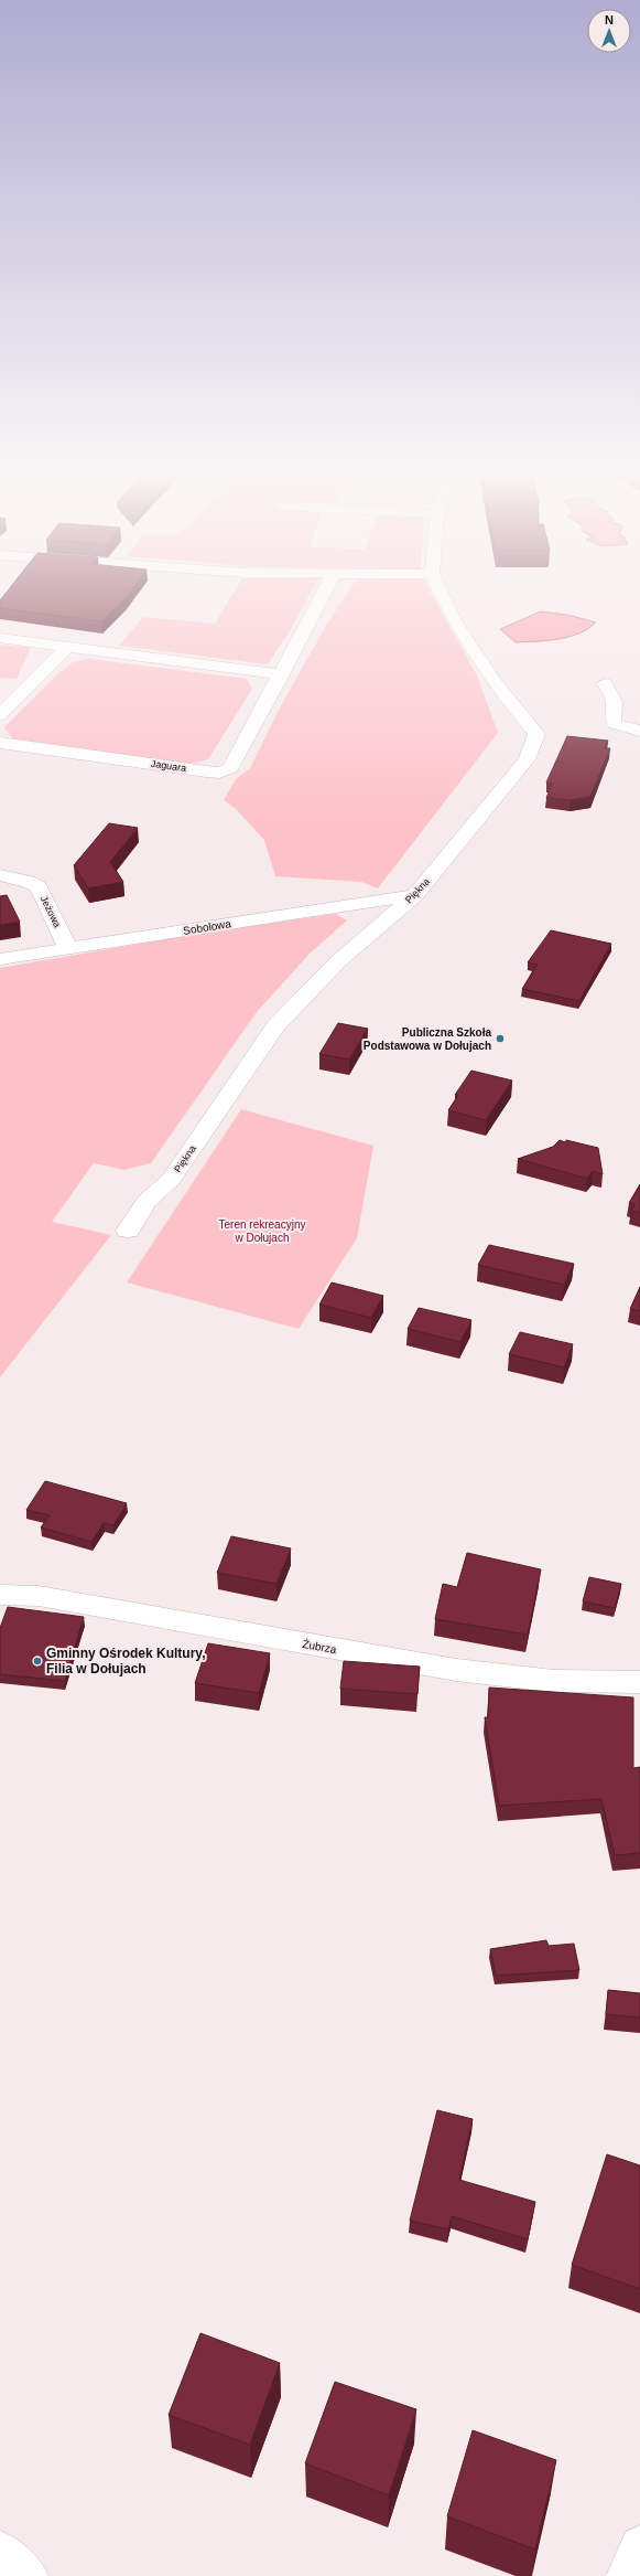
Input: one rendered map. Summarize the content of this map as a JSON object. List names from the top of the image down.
{
  "streets": {
    "street": [
      "Jaguara",
      "Piękna",
      "Jeżowa",
      "Sobolowa",
      "Żubrza"
    ]
  },
  "crossings": [
    ["Piękna", "Sobolowa"],
    ["Jeżowa", "Sobolowa"]
  ],
  "parks": ["Teren rekreacyjny w Dołujach"],
  "places": ["Publiczna Szkoła Podstawowa w Dołujach", "Gminny Ośrodek Kultury, Filia w Dołujach"],
  "north": "top"
}
